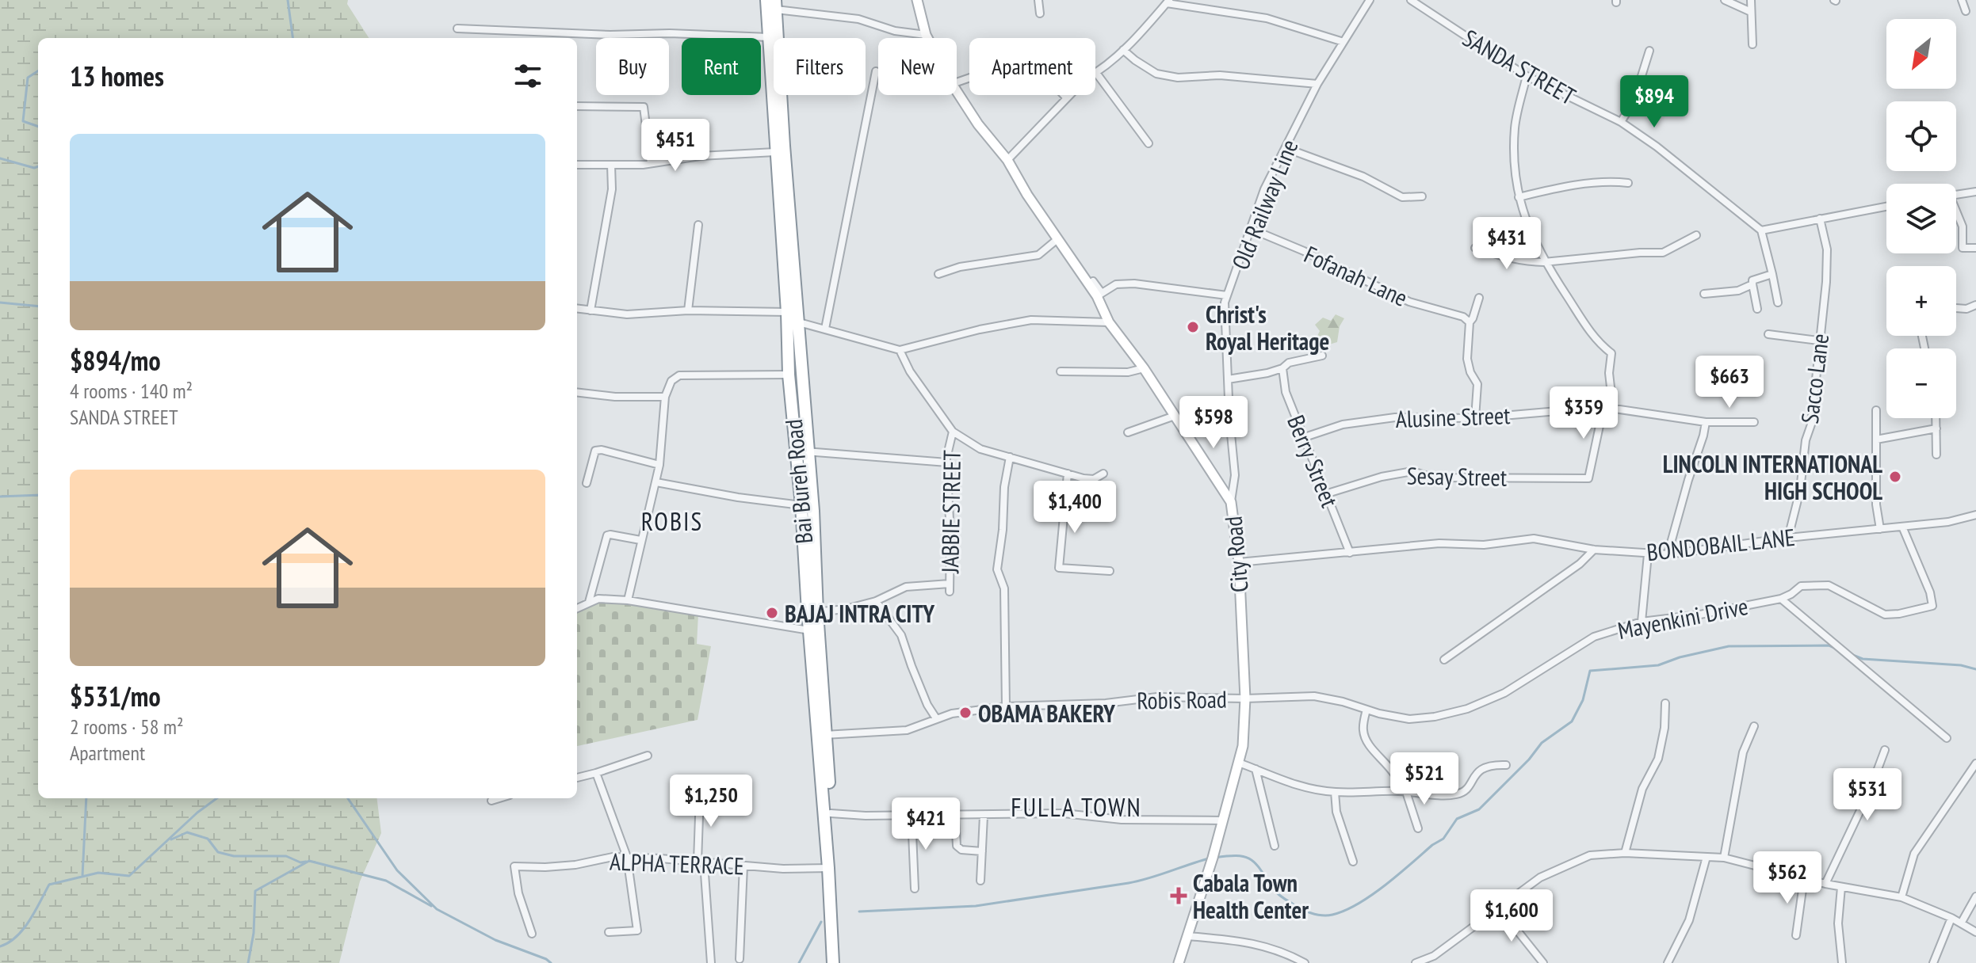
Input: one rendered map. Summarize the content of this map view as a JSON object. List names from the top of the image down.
{
  "streets": {
    "highway": ["Bai Bureh Road"],
    "main road": ["City Road"],
    "street": [
      "SANDA STREET",
      "Old Railway Line",
      "Fofanah Lane",
      "Sacco Lane",
      "Alusine Street",
      "Berry Street",
      "Sesay Street",
      "JABBIE STREET",
      "BONDOBAIL LANE",
      "Mayenkini Drive",
      "Robis Road",
      "ALPHA TERRACE"
    ]
  },
  "crossings": [
    ["Old Railway Line", "Fofanah Lane"],
    ["Old Railway Line", "City Road"],
    ["Sacco Lane", "BONDOBAIL LANE"],
    ["Alusine Street", "Berry Street"],
    ["Alusine Street", "Sesay Street"],
    ["Berry Street", "Sesay Street"],
    ["Berry Street", "BONDOBAIL LANE"],
    ["Bai Bureh Road", "Robis Road"],
    ["Bai Bureh Road", "ALPHA TERRACE"],
    ["BONDOBAIL LANE", "City Road"],
    ["BONDOBAIL LANE", "Mayenkini Drive"],
    ["City Road", "Mayenkini Drive"],
    ["City Road", "Robis Road"],
    ["Mayenkini Drive", "Robis Road"]
  ],
  "districts": ["ROBIS", "FULLA TOWN"],
  "places": {
    "other": [
      "Christ's Royal Heritage",
      "LINCOLN INTERNATIONAL HIGH SCHOOL",
      "BAJAJ INTRA CITY",
      "OBAMA BAKERY"
    ],
    "health": ["Cabala Town Health Center"]
  },
  "north": "bottom left",
  "page": {
    "map_buttons": ["+", "−"],
    "chip": [
      "Buy",
      "Rent",
      "Filters",
      "New",
      "Apartment"
    ],
    "heading": "13 homes",
    "price": [
      "$894",
      "$451",
      "$431",
      "$663",
      "$359",
      "$598",
      "$1,400",
      "$521",
      "$531",
      "$1,250",
      "$421",
      "$562",
      "$1,600"
    ],
    "list": [
      {
        "name": "$894/mo",
        "note": "4 rooms · 140 m² · SANDA STREET"
      },
      {
        "name": "$531/mo",
        "note": "2 rooms · 58 m² · Apartment"
      }
    ]
  }
}
